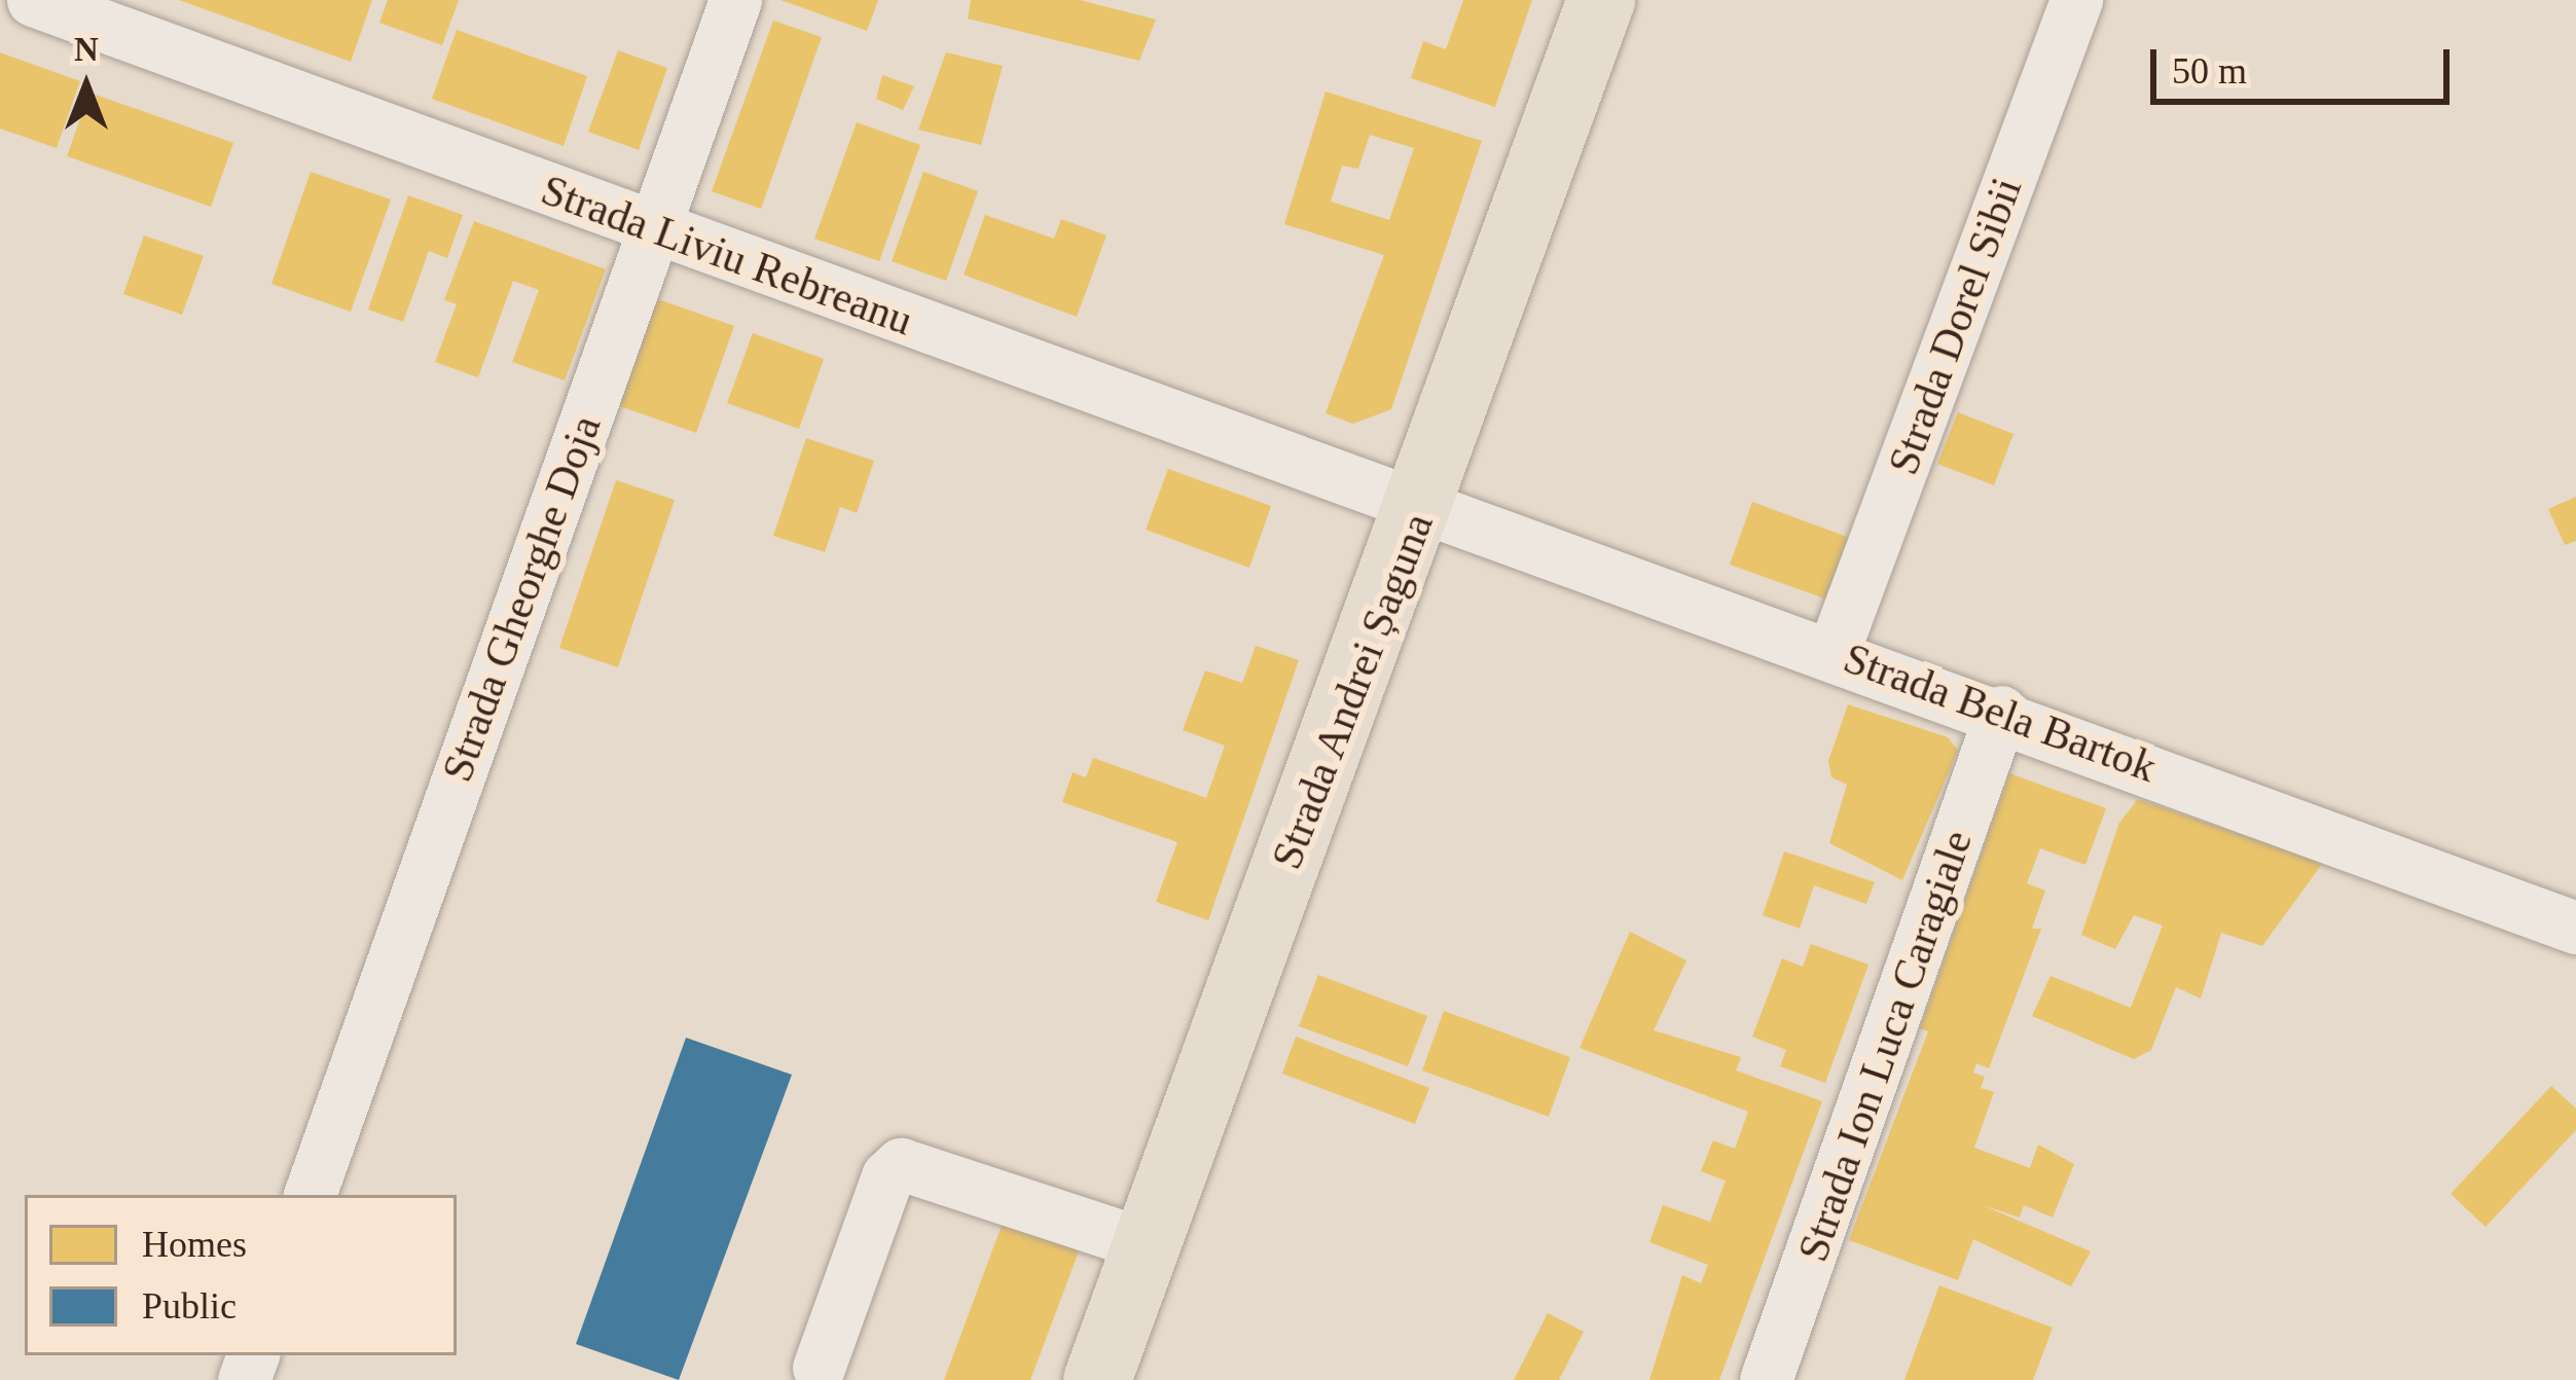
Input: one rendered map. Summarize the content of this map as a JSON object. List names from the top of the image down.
{
  "streets": {
    "main road": ["Strada Andrei Șaguna"],
    "street": [
      "Strada Liviu Rebreanu",
      "Strada Dorel Sibii",
      "Strada Gheorghe Doja",
      "Strada Bela Bartok",
      "Strada Ion Luca Caragiale"
    ]
  },
  "crossings": [
    ["Strada Liviu Rebreanu", "Strada Gheorghe Doja"],
    ["Strada Liviu Rebreanu", "Strada Andrei Șaguna"],
    ["Strada Liviu Rebreanu", "Strada Bela Bartok"],
    ["Strada Dorel Sibii", "Strada Bela Bartok"],
    ["Strada Andrei Șaguna", "Strada Bela Bartok"],
    ["Strada Bela Bartok", "Strada Ion Luca Caragiale"]
  ],
  "legend": ["Homes", "Public"],
  "scale_bar": "50 m",
  "north": "top"
}
